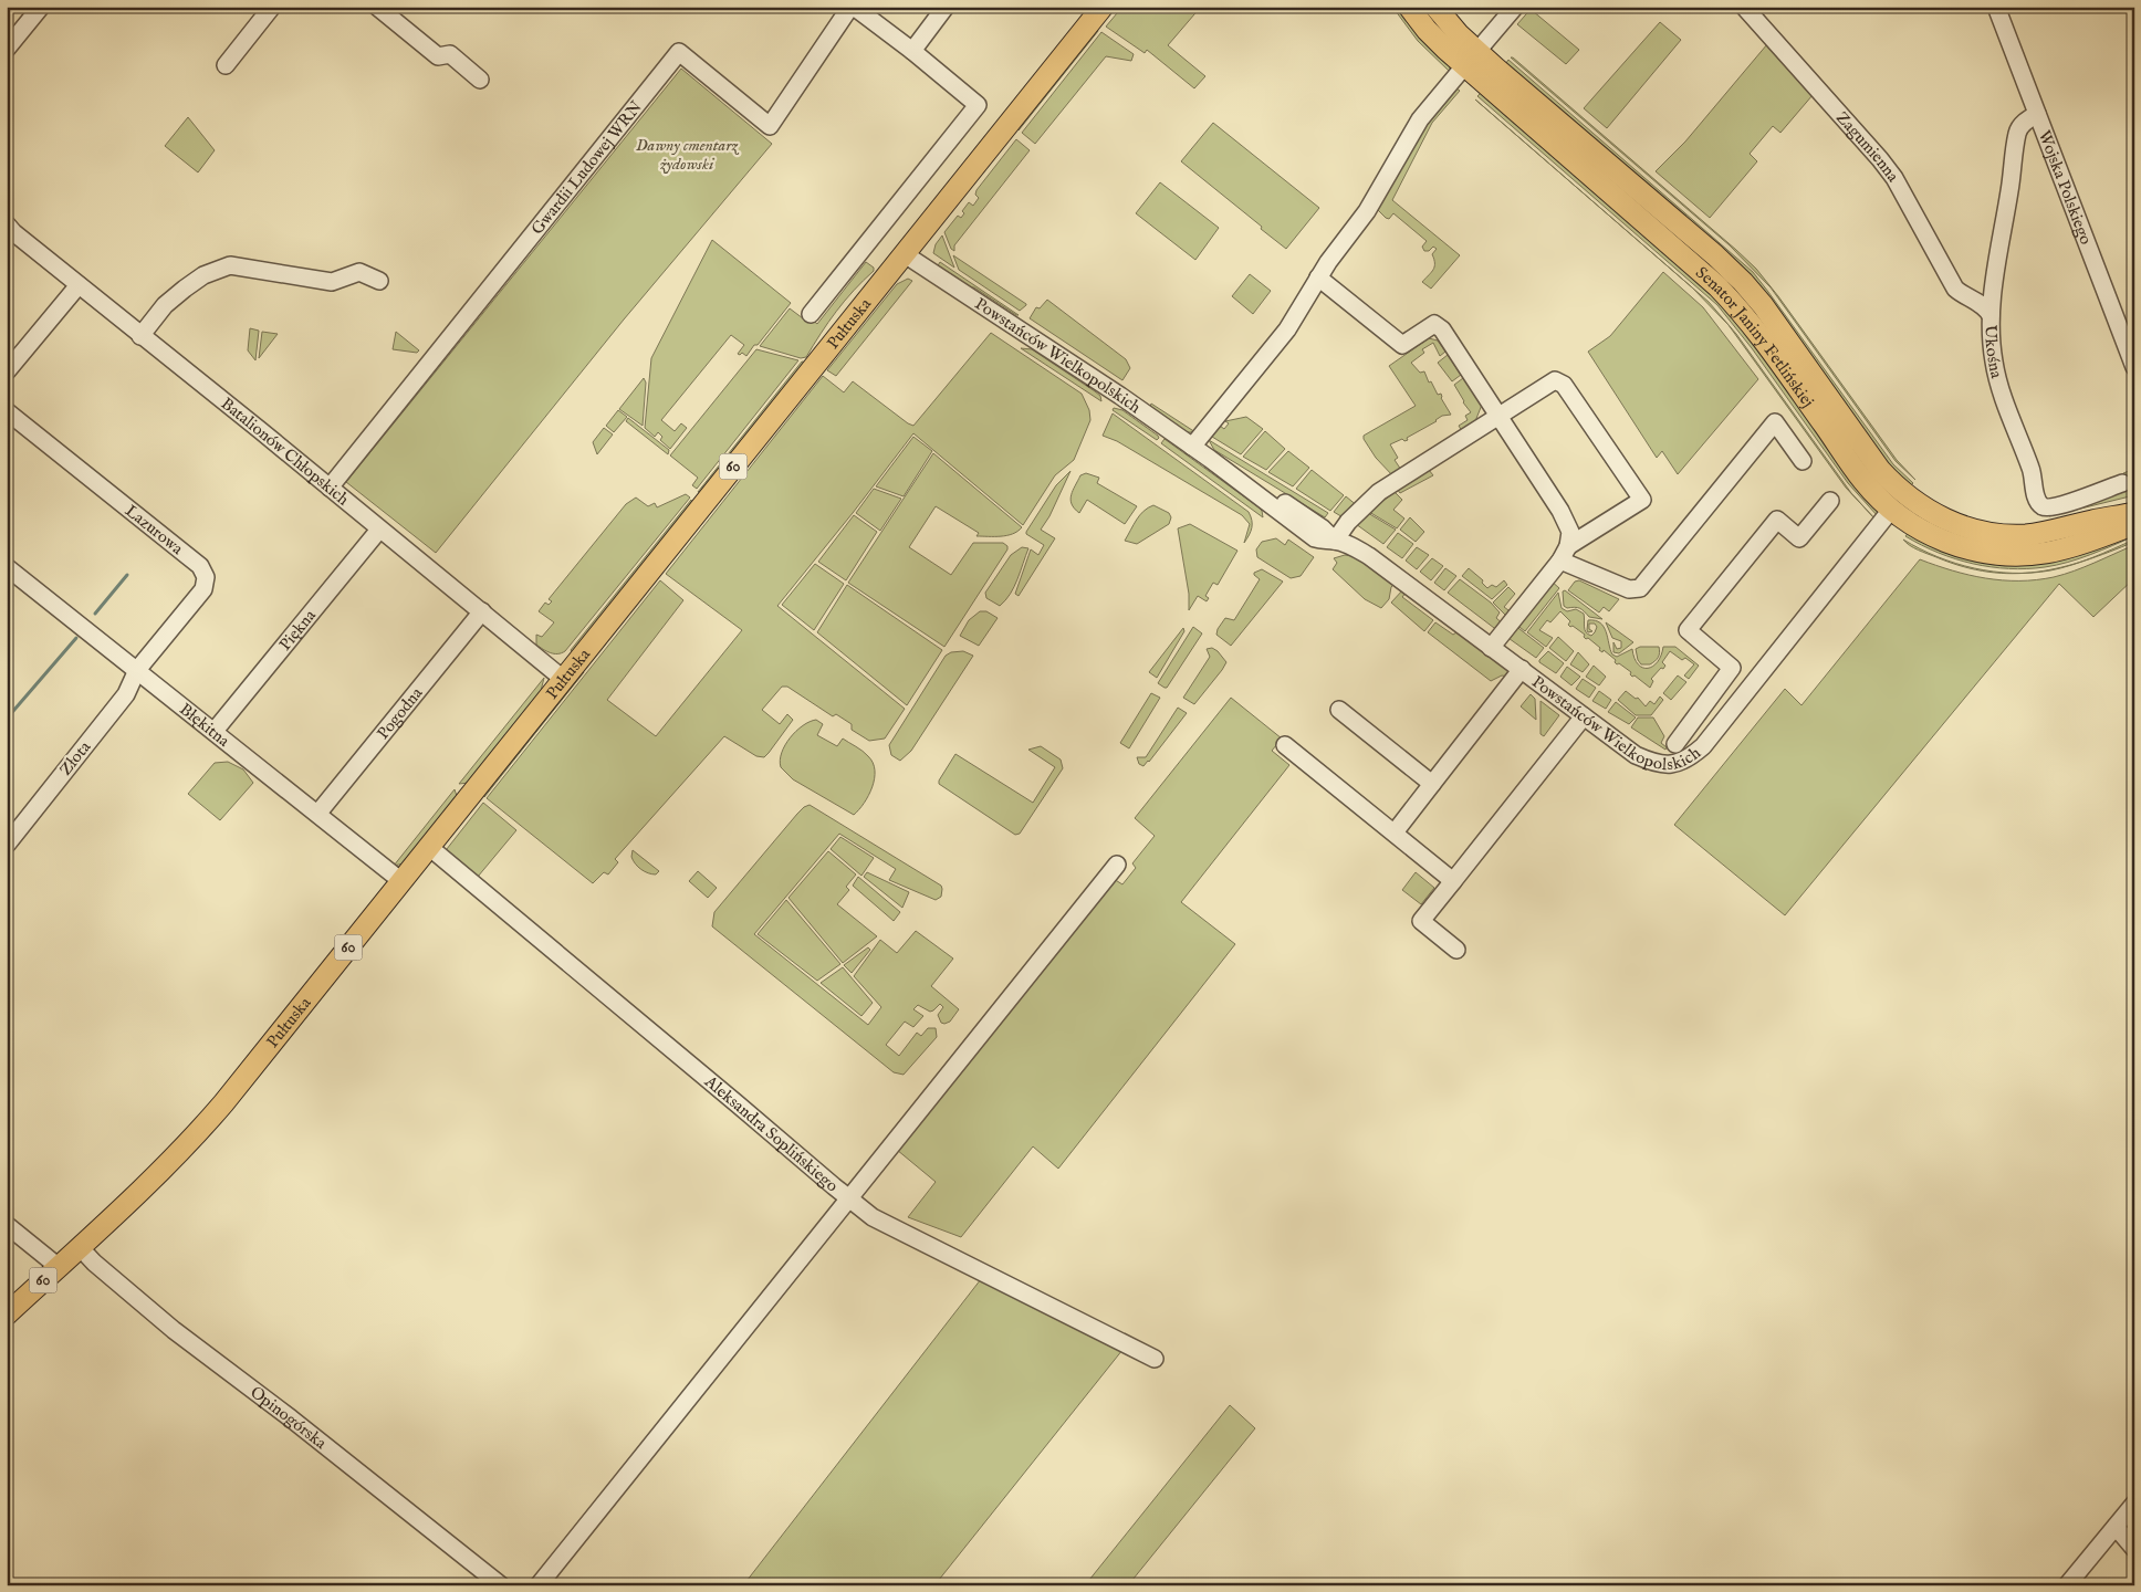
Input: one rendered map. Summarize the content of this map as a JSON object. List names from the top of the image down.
{
  "streets": {
    "main road": ["Pułtuska", "Senator Janiny Fetlińskiej", "60"],
    "street": [
      "Zagumienna",
      "Gwardii Ludowej WRN",
      "Wojska Polskiego",
      "Ukośna",
      "Powstańców Wielkopolskich",
      "Batalionów Chłopskich",
      "Lazurowa",
      "Piękna",
      "Pogodna",
      "Błękitna",
      "Złota",
      "Aleksandra Soplińskiego",
      "Opinogórska"
    ]
  },
  "crossings": [
    ["Zagumienna", "Ukośna"],
    ["Gwardii Ludowej WRN", "Batalionów Chłopskich"],
    ["Wojska Polskiego", "Ukośna"],
    ["Pułtuska", "Powstańców Wielkopolskich"],
    ["Pułtuska", "Batalionów Chłopskich"],
    ["Pułtuska", "Błękitna"],
    ["Pułtuska", "Aleksandra Soplińskiego"],
    ["Pułtuska", "Opinogórska"],
    ["Senator Janiny Fetlińskiej", "Powstańców Wielkopolskich"],
    ["Batalionów Chłopskich", "Piękna"],
    ["Batalionów Chłopskich", "Pogodna"],
    ["Lazurowa", "Błękitna"],
    ["Lazurowa", "Złota"],
    ["Piękna", "Błękitna"],
    ["Pogodna", "Błękitna"],
    ["Błękitna", "Złota"]
  ],
  "parks": ["Dawny cmentarz żydowski"]
}
